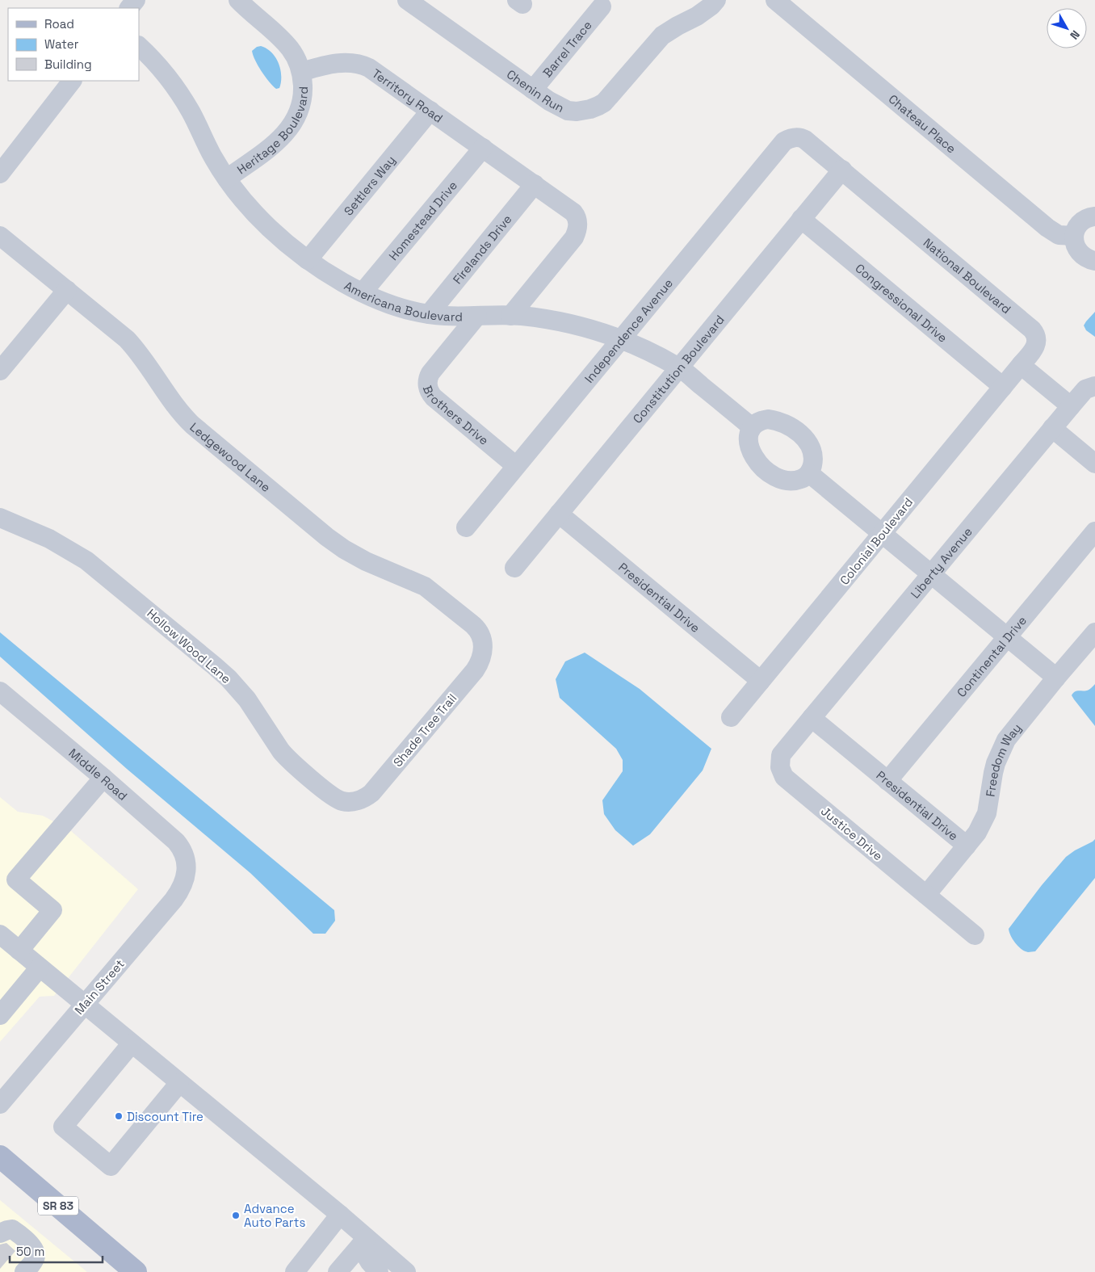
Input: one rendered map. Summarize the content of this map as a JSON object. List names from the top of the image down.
{
  "streets": {
    "main road": ["SR 83"],
    "street": [
      "Barrel Trace",
      "Chenin Run",
      "Territory Road",
      "Chateau Place",
      "Heritage Boulevard",
      "Settlers Way",
      "Homestead Drive",
      "Firelands Drive",
      "National Boulevard",
      "Americana Boulevard",
      "Congressional Drive",
      "Independence Avenue",
      "Constitution Boulevard",
      "Brothers Drive",
      "Ledgewood Lane",
      "Colonial Boulevard",
      "Liberty Avenue",
      "Presidential Drive",
      "Hollow Wood Lane",
      "Continental Drive",
      "Shade Tree Trail",
      "Freedom Way",
      "Middle Road",
      "Justice Drive",
      "Main Street"
    ]
  },
  "crossings": [
    ["Barrel Trace", "Chenin Run"],
    ["Territory Road", "Heritage Boulevard"],
    ["Territory Road", "Settlers Way"],
    ["Territory Road", "Homestead Drive"],
    ["Territory Road", "Firelands Drive"],
    ["Territory Road", "Americana Boulevard"],
    ["Heritage Boulevard", "Americana Boulevard"],
    ["Settlers Way", "Americana Boulevard"],
    ["Homestead Drive", "Americana Boulevard"],
    ["Firelands Drive", "Americana Boulevard"],
    ["National Boulevard", "Independence Avenue"],
    ["National Boulevard", "Constitution Boulevard"],
    ["National Boulevard", "Colonial Boulevard"],
    ["Americana Boulevard", "Independence Avenue"],
    ["Americana Boulevard", "Constitution Boulevard"],
    ["Americana Boulevard", "Brothers Drive"],
    ["Congressional Drive", "Constitution Boulevard"],
    ["Congressional Drive", "Colonial Boulevard"],
    ["Independence Avenue", "Brothers Drive"],
    ["Constitution Boulevard", "Presidential Drive"],
    ["Ledgewood Lane", "Shade Tree Trail"],
    ["Colonial Boulevard", "Presidential Drive"],
    ["Liberty Avenue", "Presidential Drive"],
    ["Liberty Avenue", "Justice Drive"],
    ["Presidential Drive", "Continental Drive"],
    ["Presidential Drive", "Freedom Way"],
    ["Presidential Drive", "Justice Drive"],
    ["Hollow Wood Lane", "Shade Tree Trail"],
    ["Freedom Way", "Justice Drive"],
    ["Middle Road", "Main Street"]
  ],
  "places": ["Discount Tire", "Advance Auto Parts"],
  "legend": ["Road", "Water", "Building"],
  "scale_bar": "50 m",
  "north": "bottom right"
}
